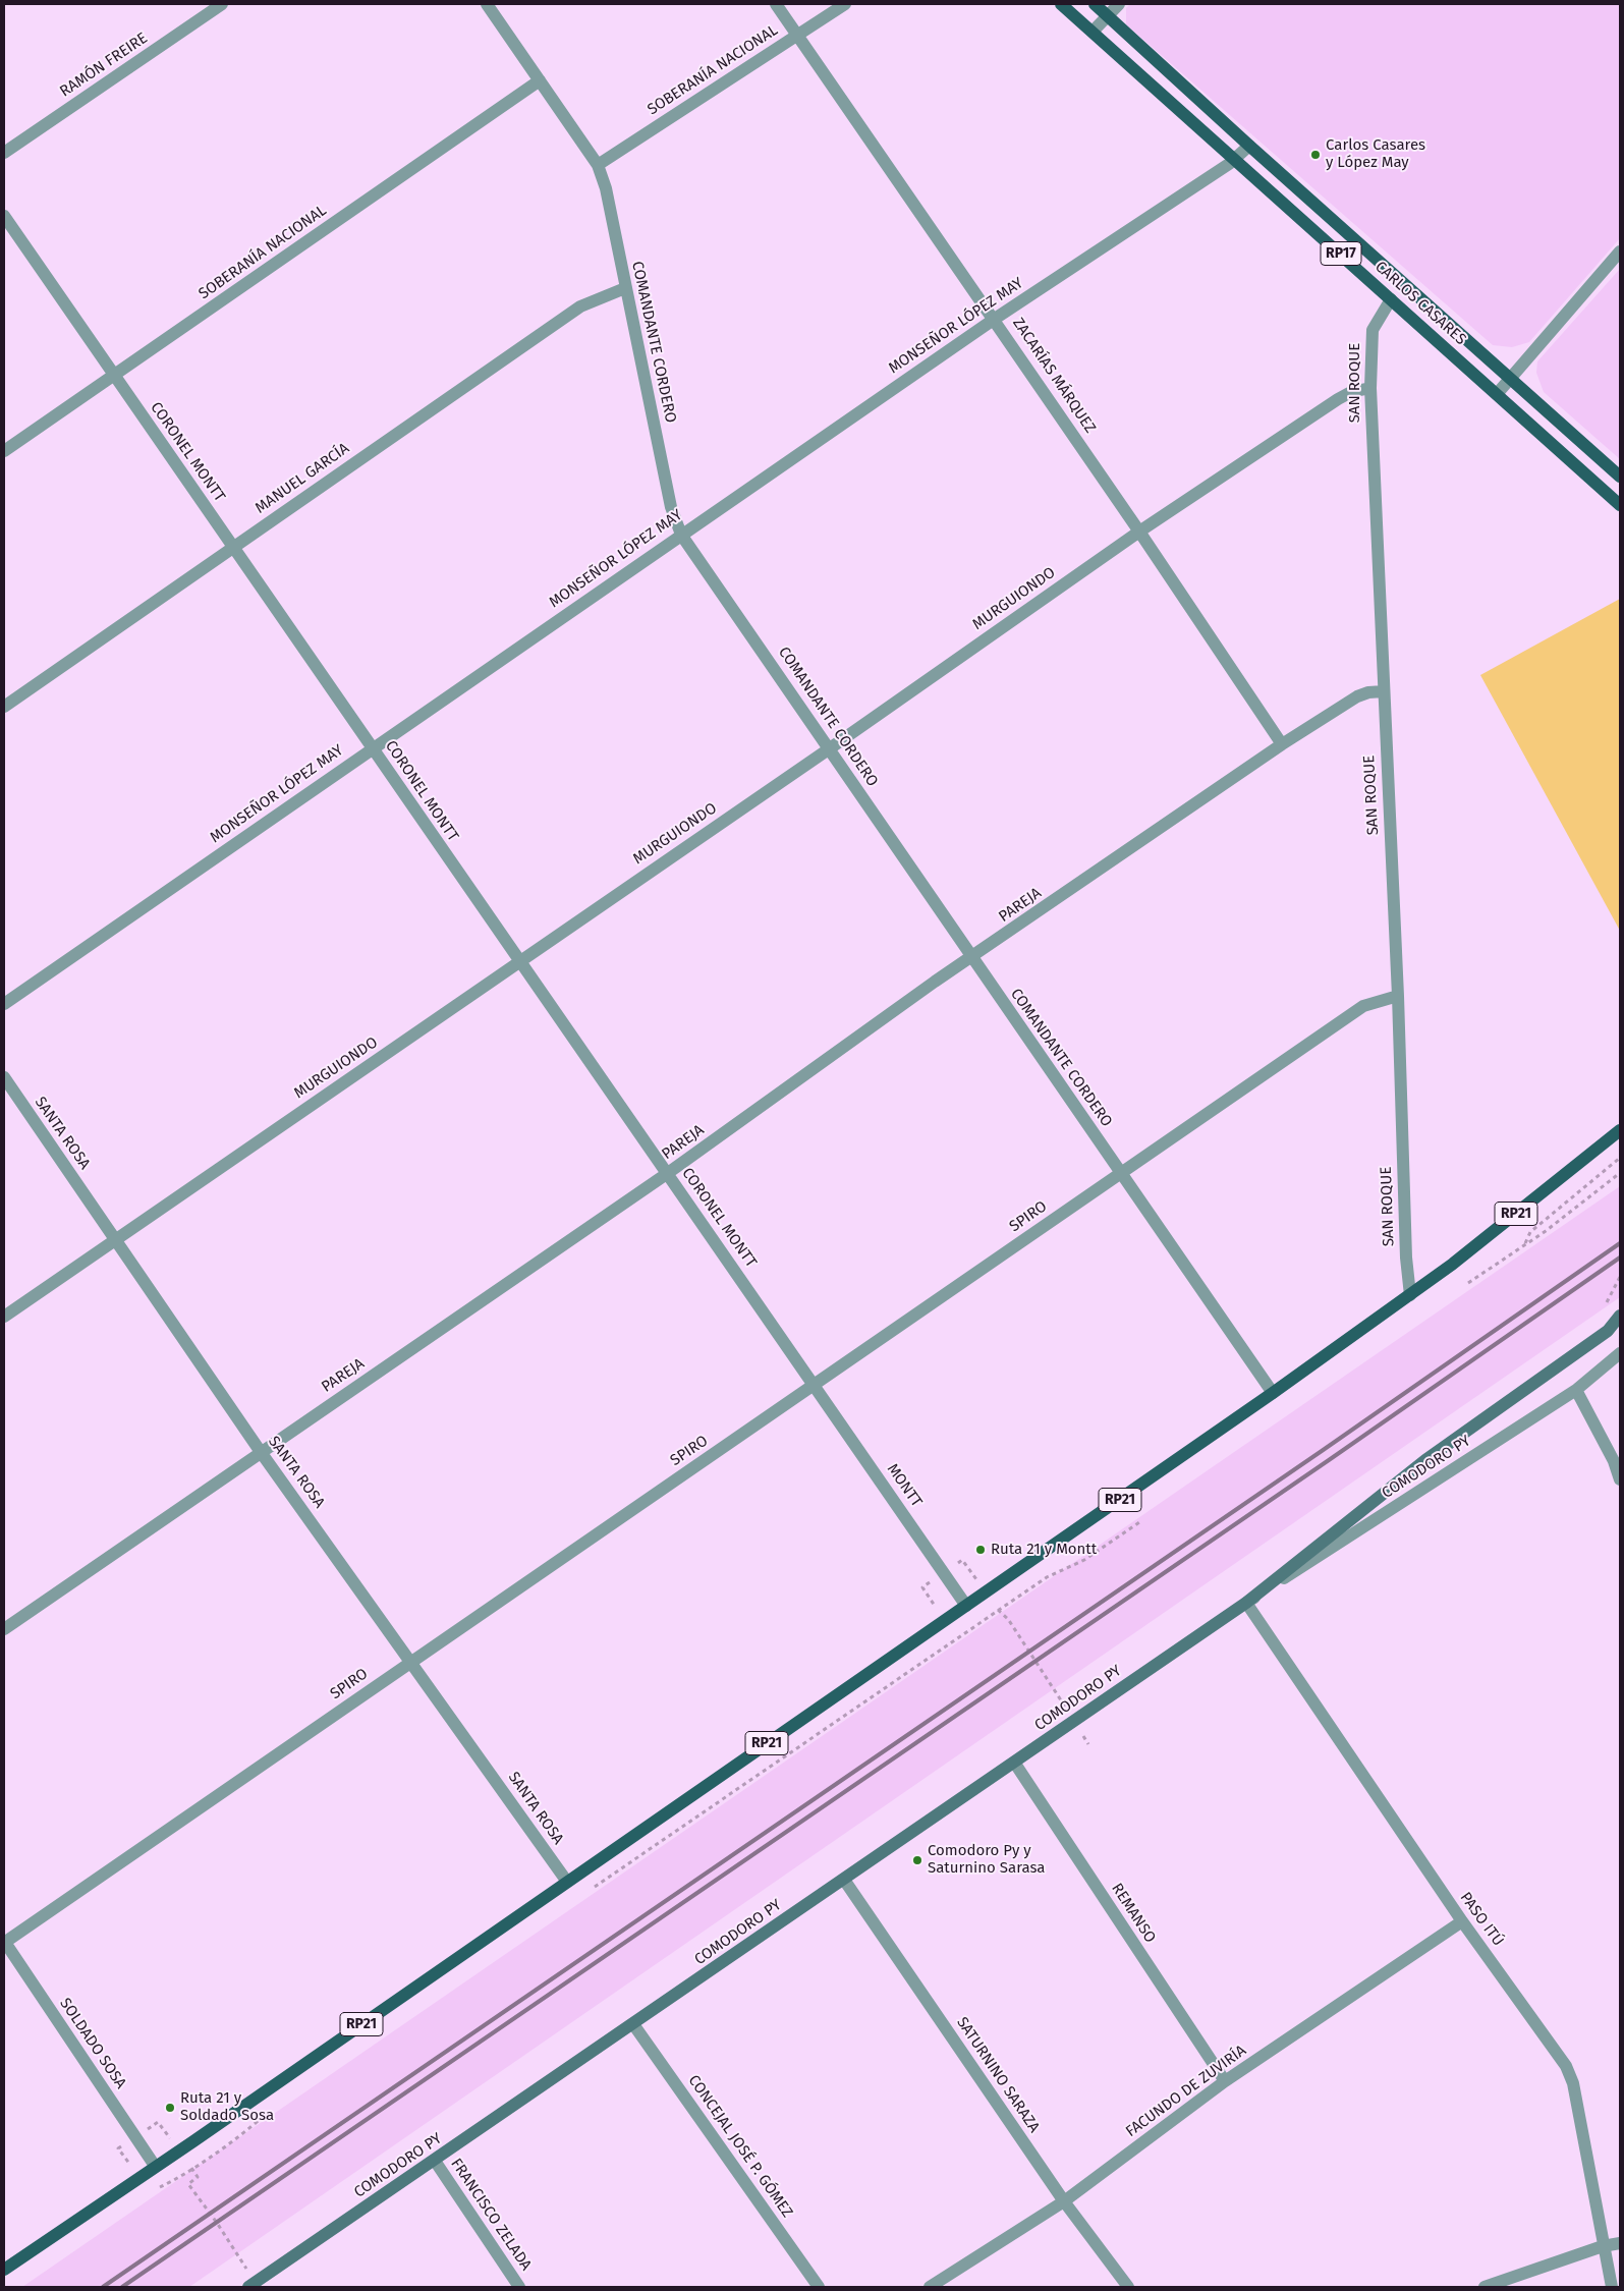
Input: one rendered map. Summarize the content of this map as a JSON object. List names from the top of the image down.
{
  "streets": {
    "main road": [
      "RP17",
      "CARLOS CASARES",
      "RP21",
      "COMODORO PY"
    ],
    "street": [
      "RAMÓN FREIRE",
      "SOBERANÍA NACIONAL",
      "MONSEÑOR LÓPEZ MAY",
      "COMANDANTE CORDERO",
      "ZACARÍAS MÁRQUEZ",
      "SAN ROQUE",
      "CORONEL MONTT",
      "MANUEL GARCÍA",
      "MURGUIONDO",
      "PAREJA",
      "SANTA ROSA",
      "SPIRO",
      "MONTT",
      "REMANSO",
      "PASO ITÚ",
      "SOLDADO SOSA",
      "SATURNINO SARAZA",
      "FACUNDO DE ZUVIRÍA",
      "CONCEJAL JOSÉ P. GÓMEZ",
      "FRANCISCO ZELADA"
    ]
  },
  "crossings": [
    ["SOBERANÍA NACIONAL", "COMANDANTE CORDERO"],
    ["SOBERANÍA NACIONAL", "ZACARÍAS MÁRQUEZ"],
    ["SOBERANÍA NACIONAL", "CORONEL MONTT"],
    ["CARLOS CASARES", "MONSEÑOR LÓPEZ MAY"],
    ["CARLOS CASARES", "SAN ROQUE"],
    ["MONSEÑOR LÓPEZ MAY", "COMANDANTE CORDERO"],
    ["MONSEÑOR LÓPEZ MAY", "ZACARÍAS MÁRQUEZ"],
    ["MONSEÑOR LÓPEZ MAY", "CORONEL MONTT"],
    ["COMANDANTE CORDERO", "MANUEL GARCÍA"],
    ["COMANDANTE CORDERO", "MURGUIONDO"],
    ["COMANDANTE CORDERO", "PAREJA"],
    ["COMANDANTE CORDERO", "RP21"],
    ["COMANDANTE CORDERO", "SPIRO"],
    ["ZACARÍAS MÁRQUEZ", "MURGUIONDO"],
    ["ZACARÍAS MÁRQUEZ", "PAREJA"],
    ["SAN ROQUE", "MURGUIONDO"],
    ["SAN ROQUE", "PAREJA"],
    ["SAN ROQUE", "RP21"],
    ["SAN ROQUE", "SPIRO"],
    ["CORONEL MONTT", "MANUEL GARCÍA"],
    ["CORONEL MONTT", "MURGUIONDO"],
    ["CORONEL MONTT", "PAREJA"],
    ["CORONEL MONTT", "SPIRO"],
    ["CORONEL MONTT", "MONTT"],
    ["MURGUIONDO", "SANTA ROSA"],
    ["PAREJA", "SANTA ROSA"],
    ["SANTA ROSA", "RP21"],
    ["SANTA ROSA", "SPIRO"],
    ["RP21", "MONTT"],
    ["RP21", "SOLDADO SOSA"],
    ["SPIRO", "MONTT"],
    ["SPIRO", "SOLDADO SOSA"],
    ["COMODORO PY", "REMANSO"],
    ["COMODORO PY", "PASO ITÚ"],
    ["COMODORO PY", "SATURNINO SARAZA"],
    ["COMODORO PY", "CONCEJAL JOSÉ P. GÓMEZ"],
    ["COMODORO PY", "FRANCISCO ZELADA"],
    ["REMANSO", "FACUNDO DE ZUVIRÍA"],
    ["PASO ITÚ", "FACUNDO DE ZUVIRÍA"],
    ["SATURNINO SARAZA", "FACUNDO DE ZUVIRÍA"]
  ],
  "places": [
    "Carlos Casares y López May",
    "Ruta 21 y Montt",
    "Comodoro Py y Saturnino Sarasa",
    "Ruta 21 y Soldado Sosa"
  ]
}
